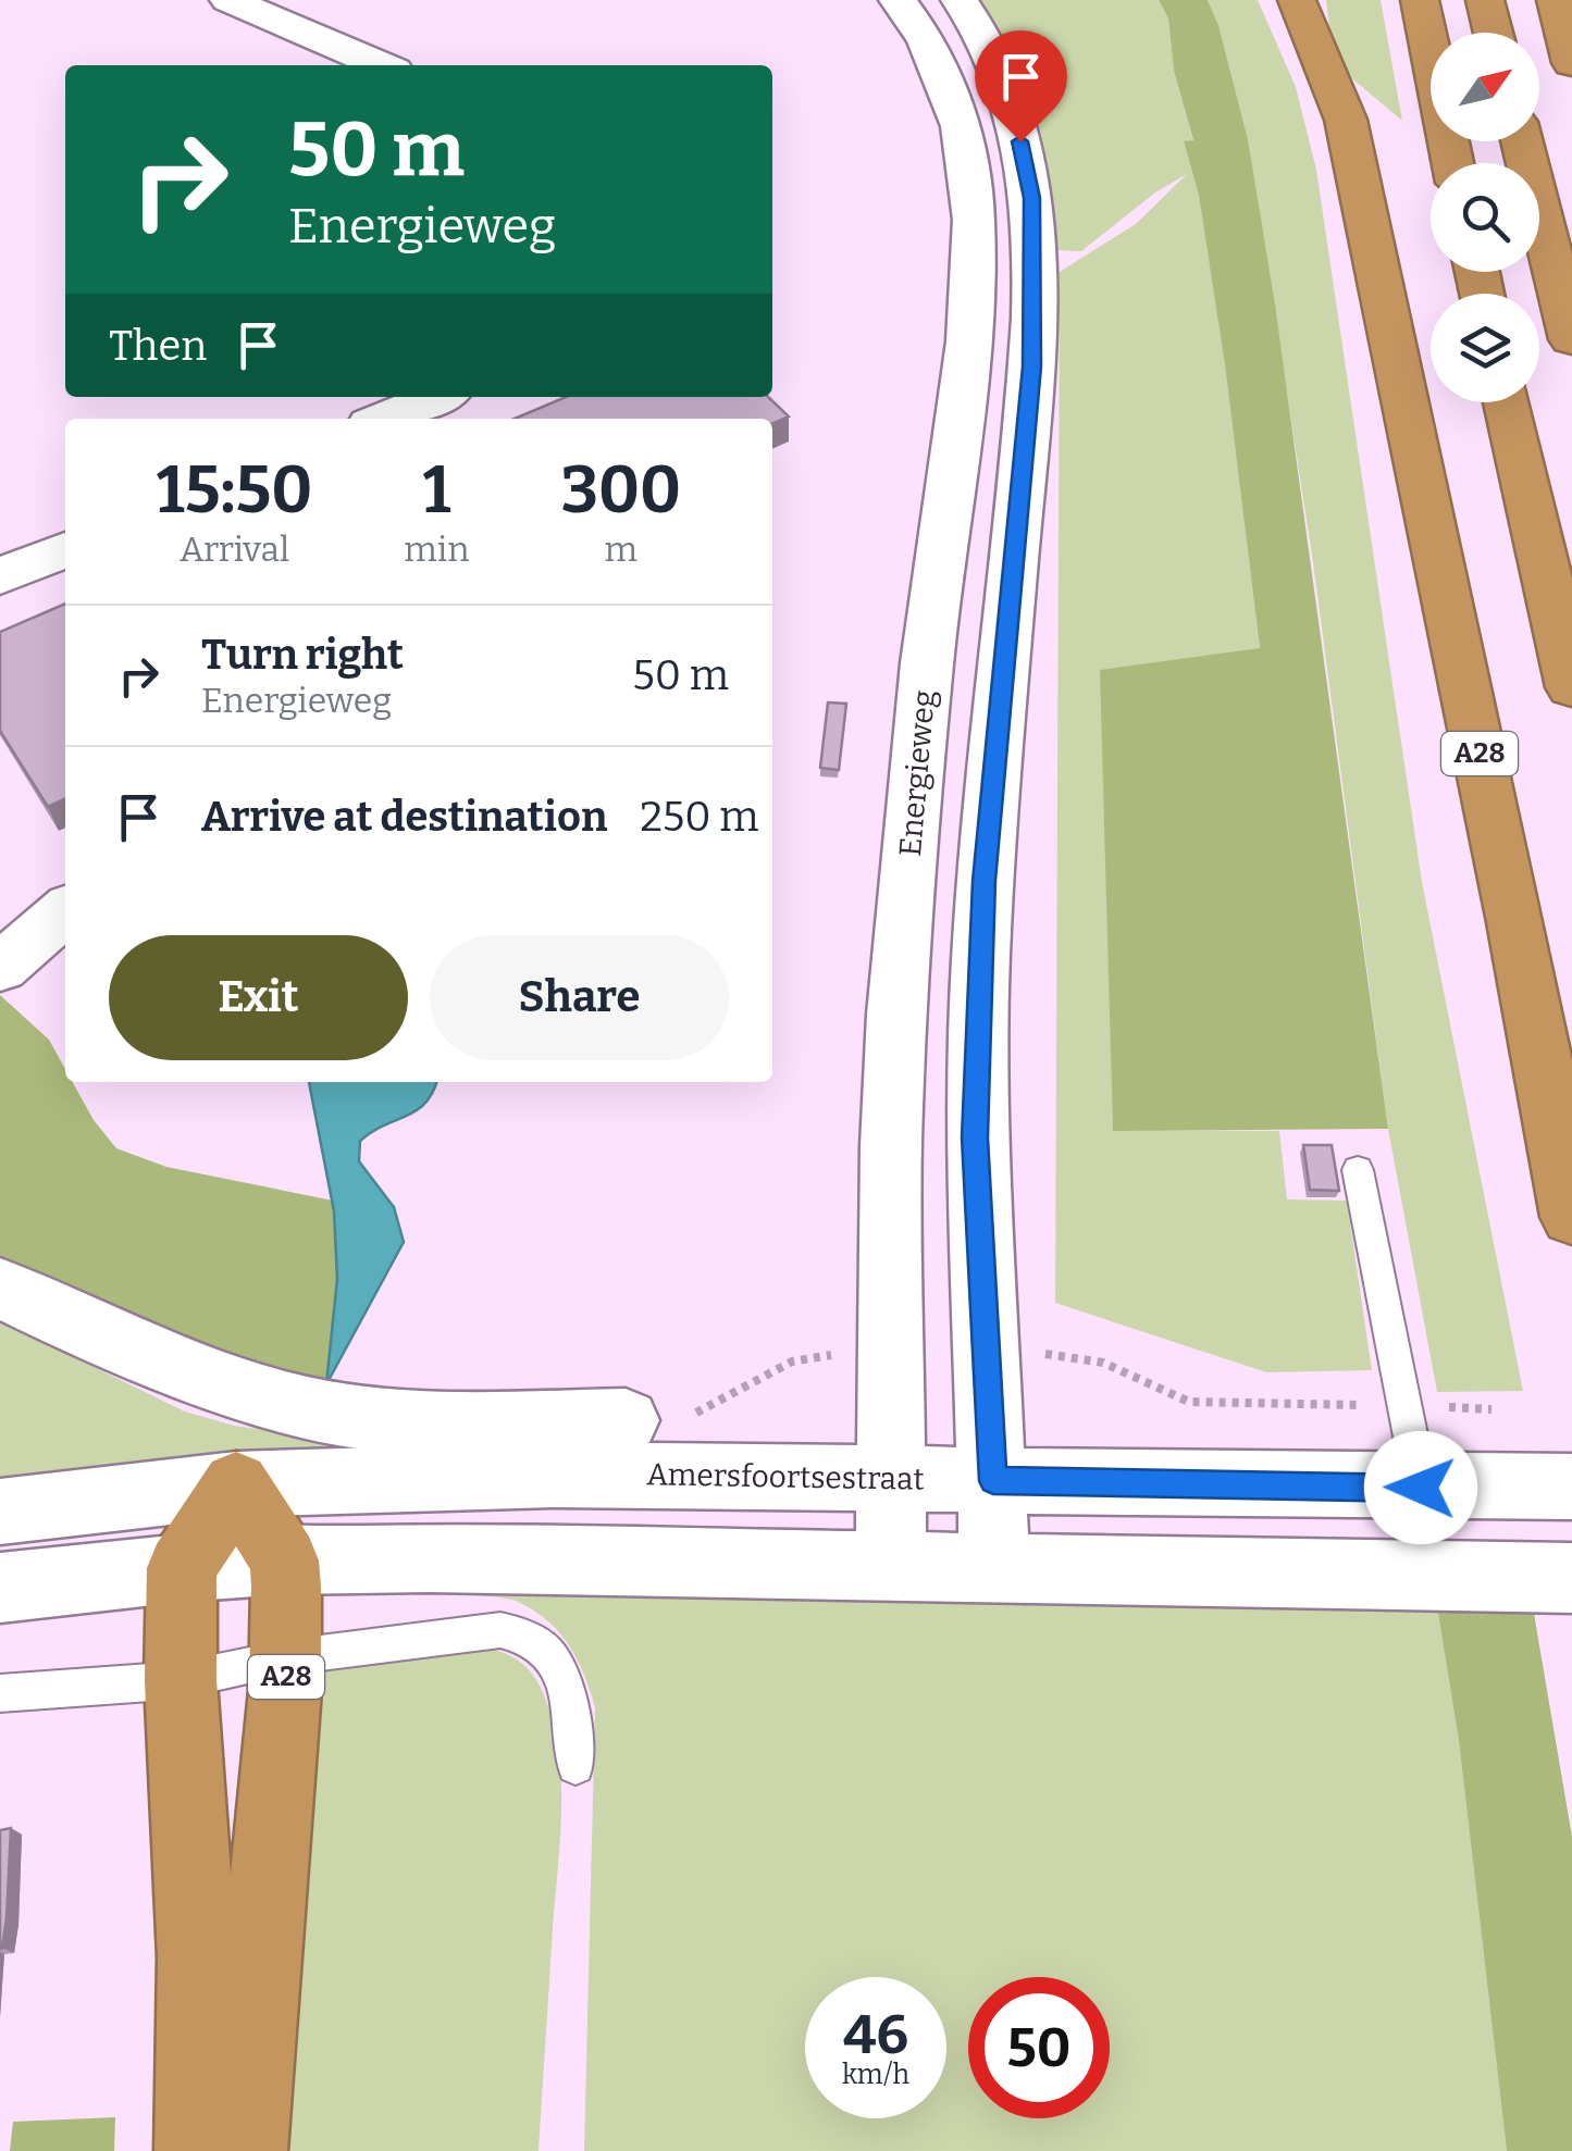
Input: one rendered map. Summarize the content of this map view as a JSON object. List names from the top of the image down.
{
  "streets": {
    "highway": ["A28"],
    "main road": ["Energieweg", "Amersfoortsestraat"]
  },
  "crossings": [
    ["A28", "Amersfoortsestraat"],
    ["Energieweg", "Amersfoortsestraat"]
  ],
  "north": "top right",
  "page": {
    "turn": ["50 m", "Energieweg"],
    "then": "Then",
    "eta": [
      "15:50",
      "Arrival",
      "1",
      "min",
      "300",
      "m"
    ],
    "list": [
      {
        "name": "Turn right",
        "note": "Energieweg",
        "value": "50 m"
      },
      {
        "name": "Arrive at destination",
        "value": "250 m"
      }
    ],
    "buttons": ["Exit", "Share"],
    "speed": "46 km/h",
    "limit": "50"
  }
}
